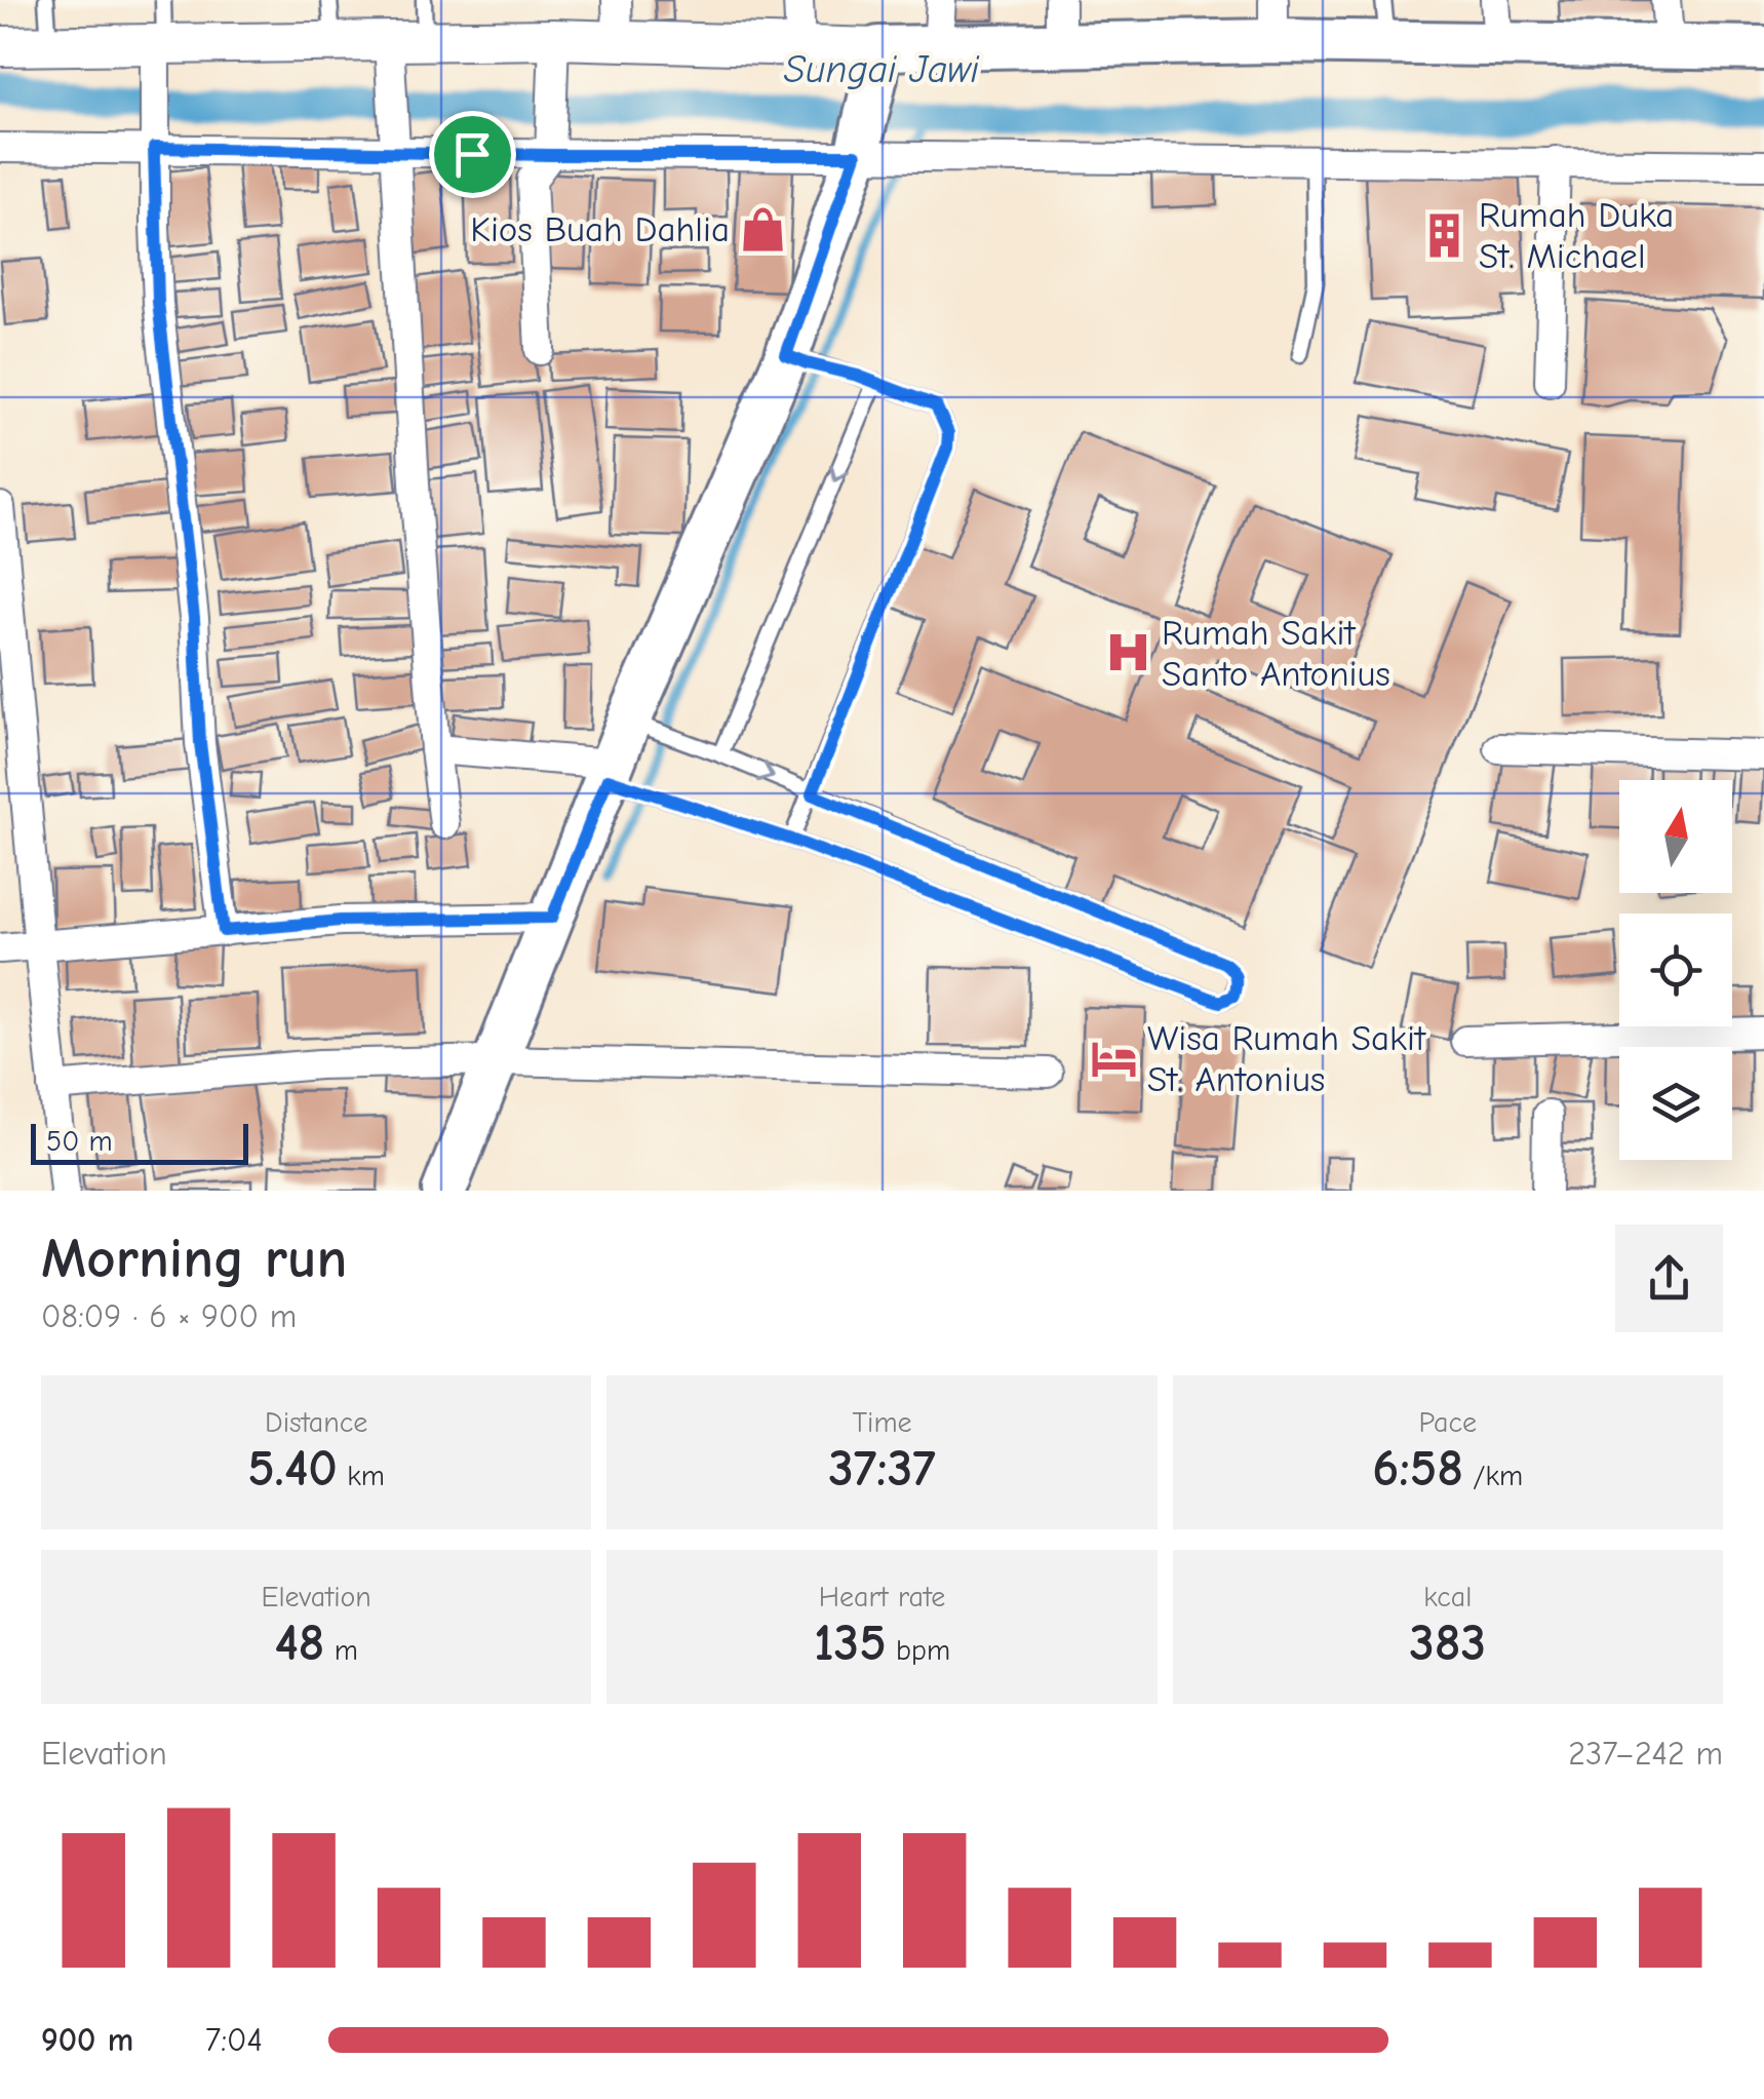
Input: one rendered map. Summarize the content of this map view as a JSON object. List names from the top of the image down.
{
  "water": ["Sungai Jawi"],
  "places": {
    "shop": ["Kios Buah Dahlia"],
    "building": ["Rumah Duka St. Michael"],
    "hospital": ["Rumah Sakit Santo Antonius"],
    "hotel": ["Wisa Rumah Sakit St. Antonius"]
  },
  "scale_bar": "50 m",
  "north": "top",
  "page": {
    "scale": "50 m",
    "heading": ["Morning run", "08:09 · 6 × 900 m"],
    "stats": [
      ["Distance", "5.40 km"],
      ["Time", "37:37"],
      ["Pace", "6:58 /km"],
      ["Elevation", "48 m"],
      ["Heart rate", "135 bpm"],
      ["kcal", "383"]
    ],
    "chart": ["Elevation", "237–242 m"],
    "list": [
      {
        "name": "900 m",
        "note": "7:04"
      }
    ]
  }
}
